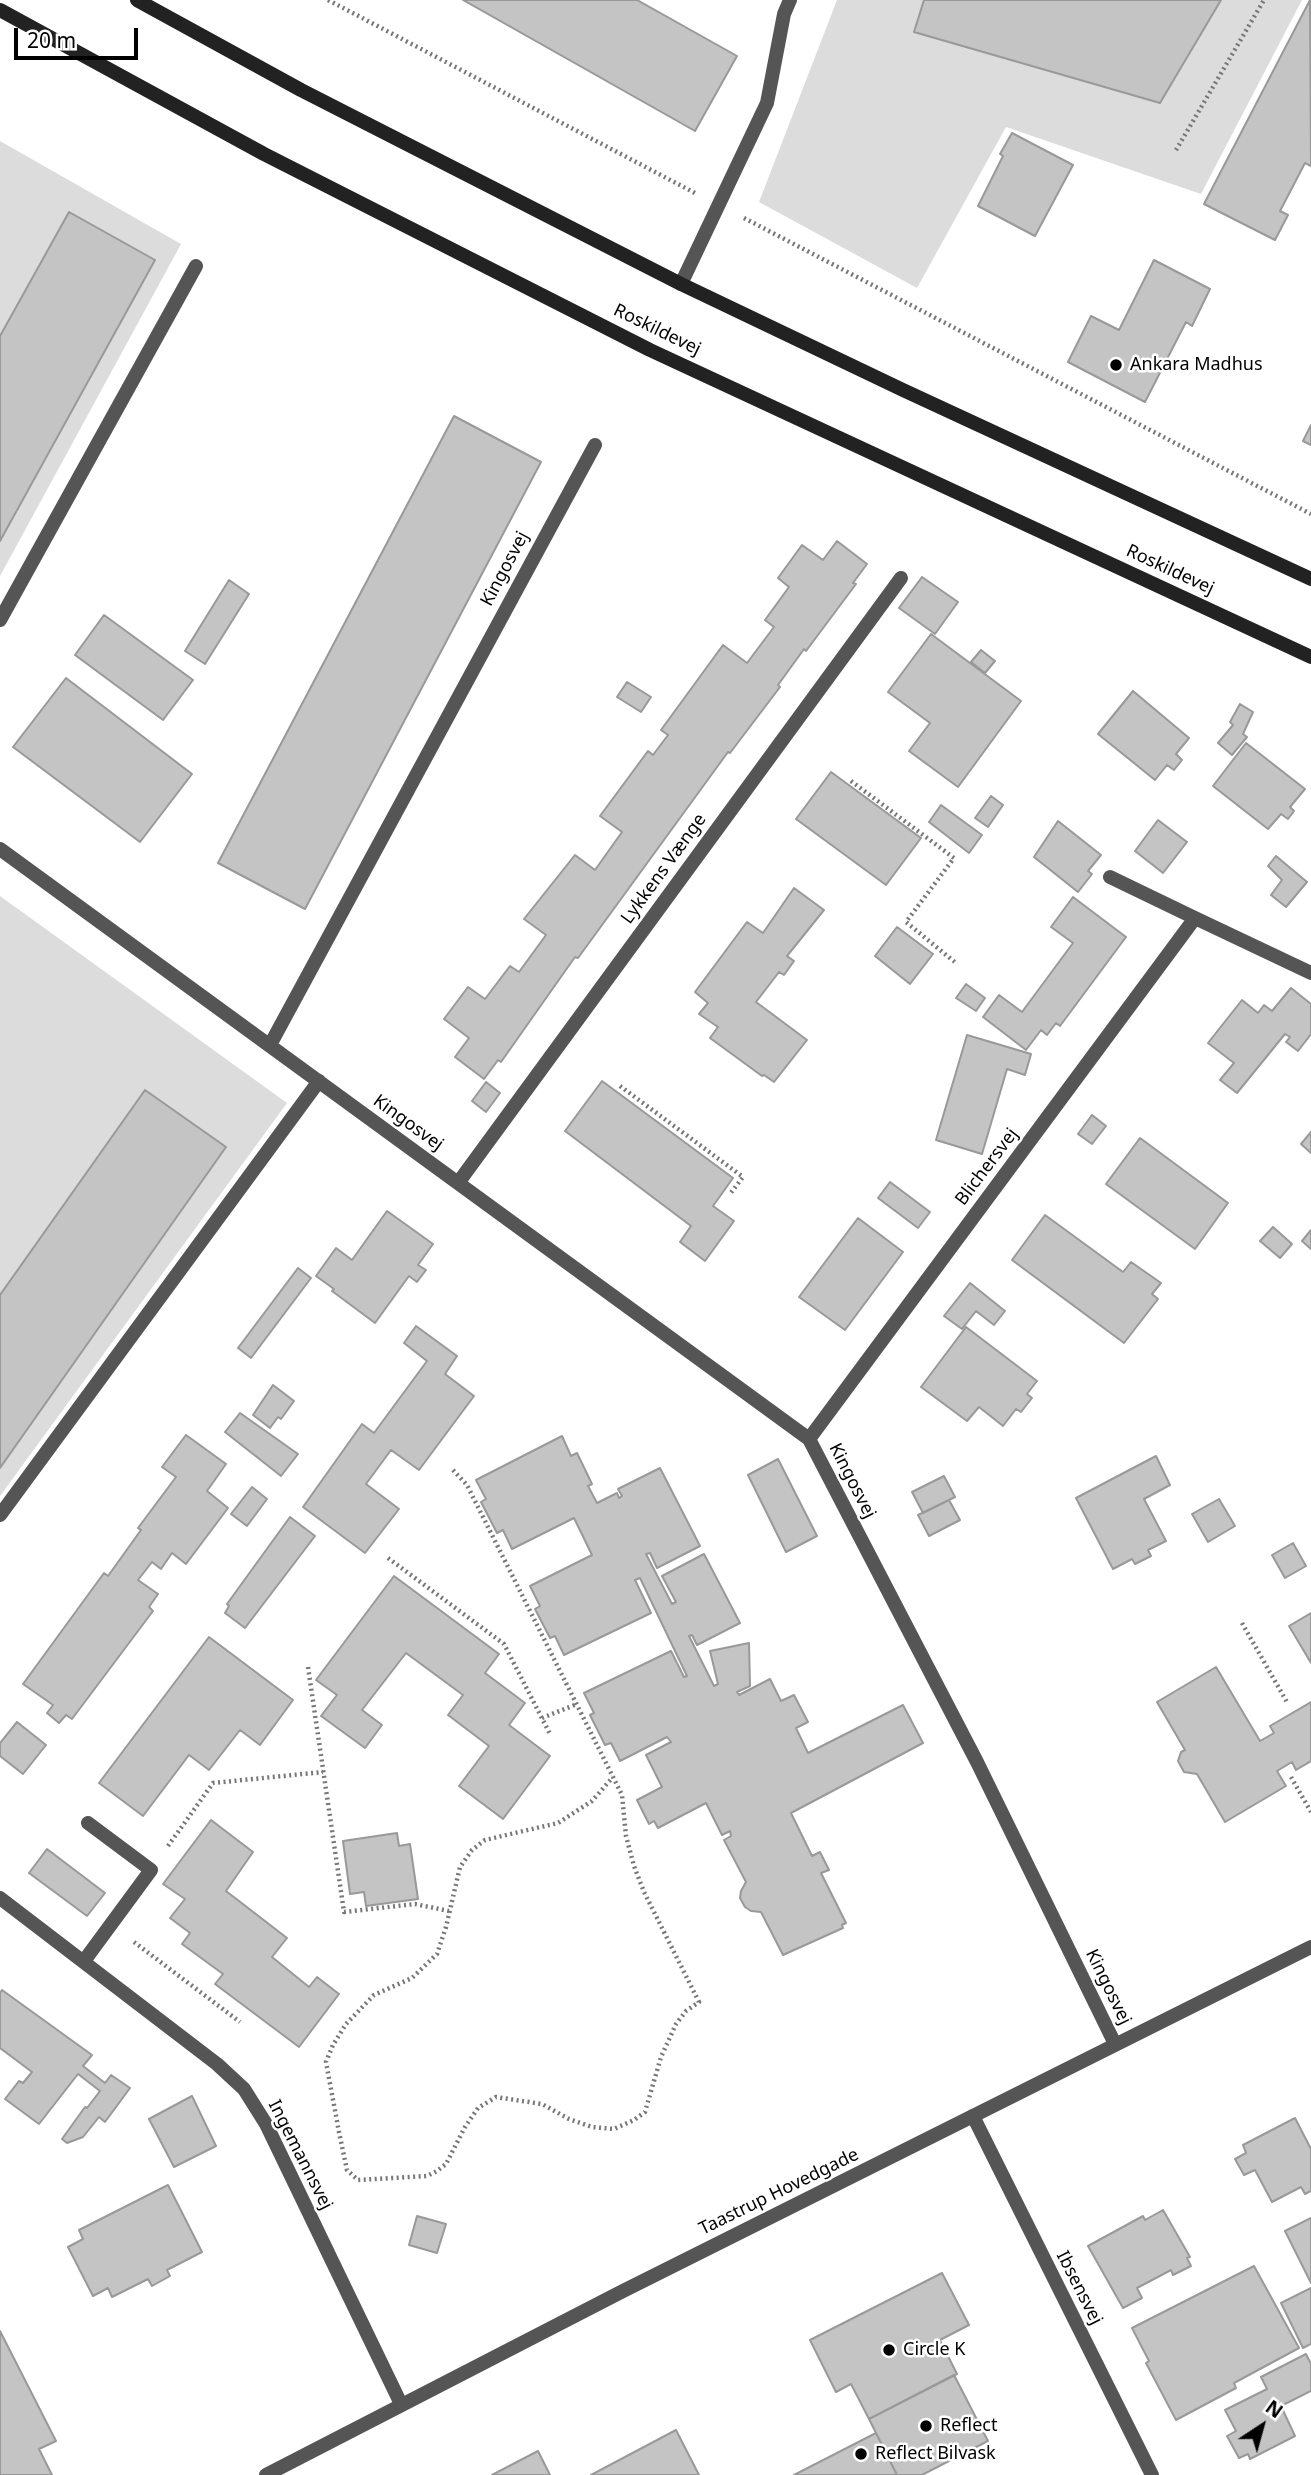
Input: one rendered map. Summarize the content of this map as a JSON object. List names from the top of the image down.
{
  "streets": {
    "main road": ["Roskildevej"],
    "street": [
      "Kingosvej",
      "Lykkens Vænge",
      "Blichersvej",
      "Ingemannsvej",
      "Taastrup Hovedgade",
      "Ibsensvej"
    ]
  },
  "crossings": [
    ["Kingosvej", "Lykkens Vænge"],
    ["Kingosvej", "Blichersvej"],
    ["Kingosvej", "Taastrup Hovedgade"],
    ["Ingemannsvej", "Taastrup Hovedgade"],
    ["Taastrup Hovedgade", "Ibsensvej"]
  ],
  "places": [
    "Ankara Madhus",
    "Circle K",
    "Reflect",
    "Reflect Bilvask"
  ],
  "scale_bar": "20 m",
  "north": "top right"
}
